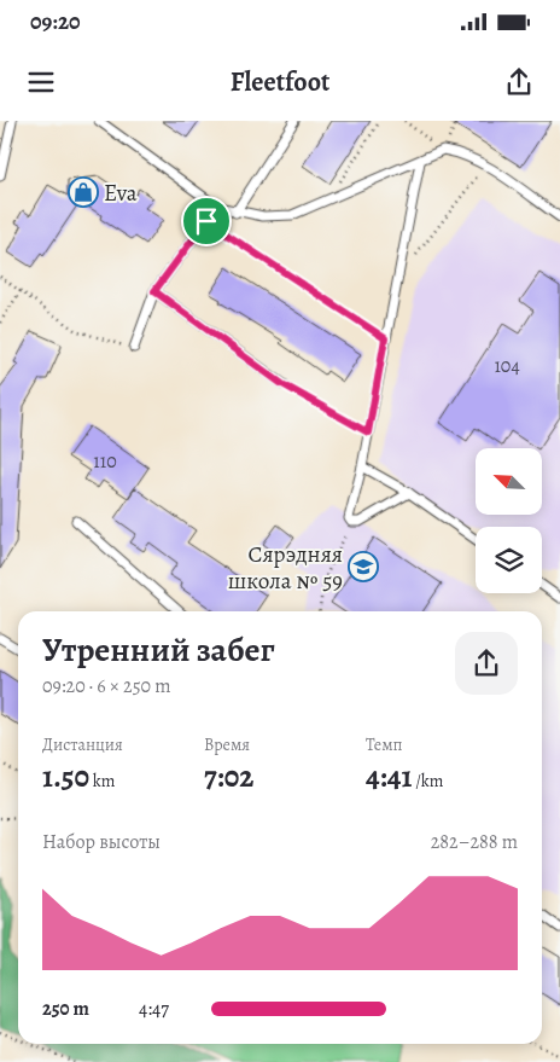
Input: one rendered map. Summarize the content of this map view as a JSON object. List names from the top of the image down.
{
  "places": {
    "shop": ["Eva"],
    "school or university": ["Сярэдняя школа № 59"]
  },
  "house_numbers": ["104", "110"],
  "north": "top left",
  "page": {
    "status": "09:20",
    "header": "Fleetfoot",
    "heading": ["Утренний забег", "09:20 · 6 × 250 m"],
    "stats": [
      ["Дистанция", "1.50 km"],
      ["Время", "7:02"],
      ["Темп", "4:41 /km"]
    ],
    "chart": ["Набор высоты", "282–288 m"],
    "list": [
      {
        "name": "250 m",
        "note": "4:47"
      }
    ]
  }
}
